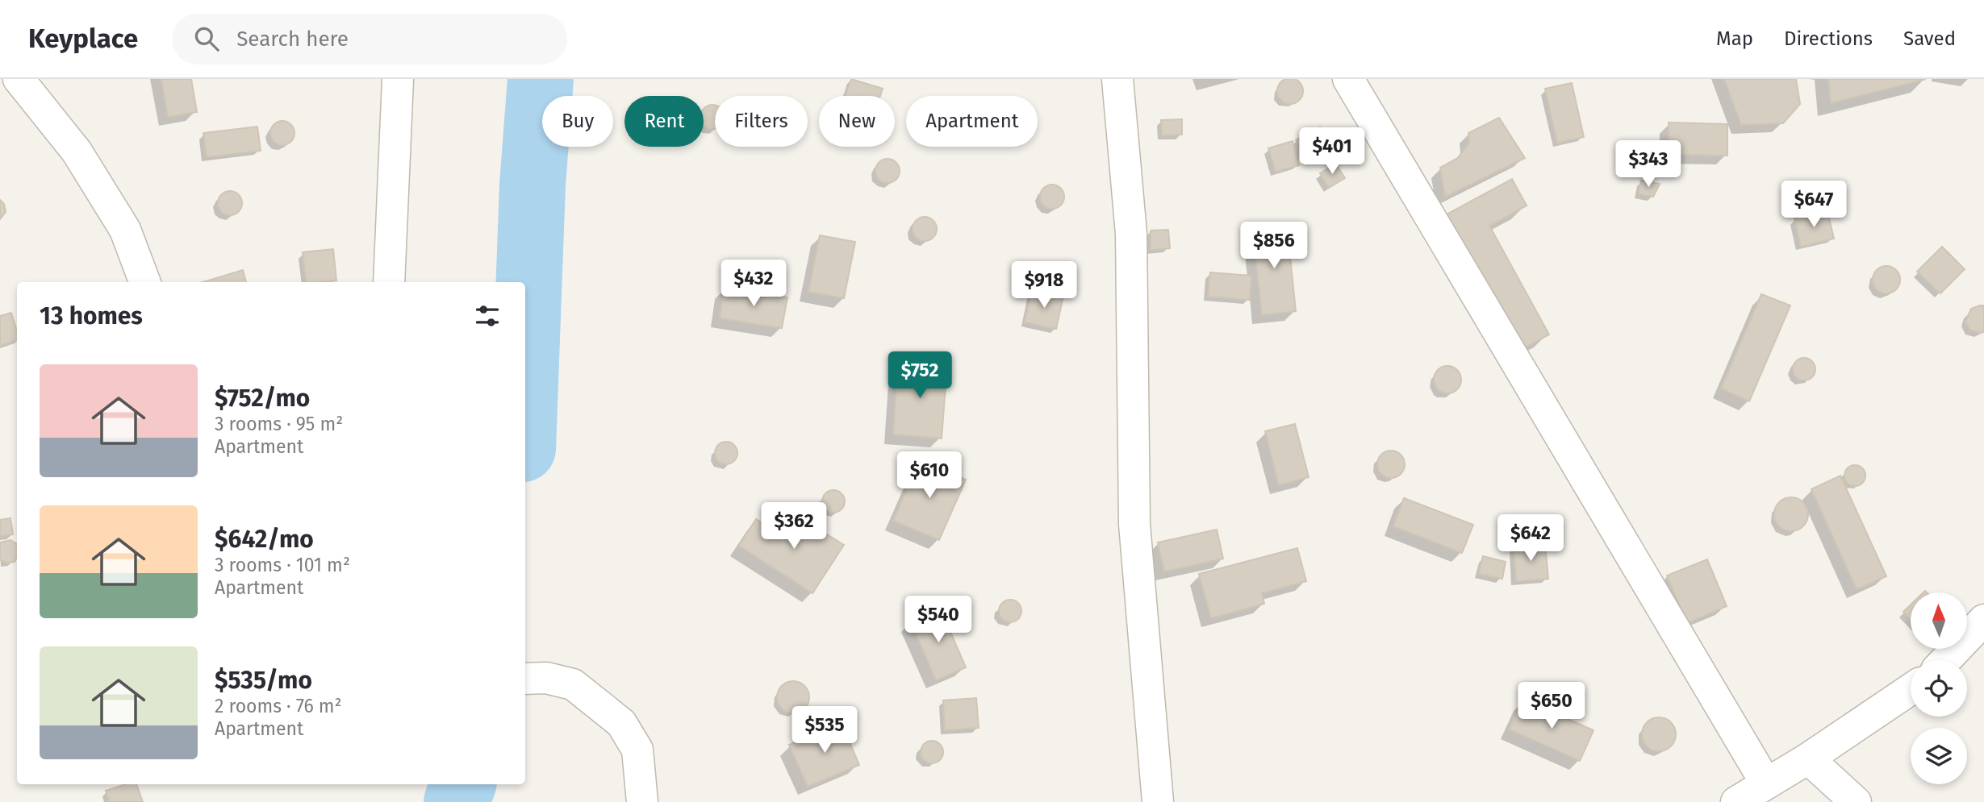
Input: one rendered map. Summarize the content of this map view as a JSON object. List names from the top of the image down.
{
  "north": "top",
  "page": {
    "header": "Keyplace",
    "search": "Search here",
    "nav": ["Map", "Directions", "Saved"],
    "chip": [
      "Buy",
      "Rent",
      "Filters",
      "New",
      "Apartment"
    ],
    "price": [
      "$401",
      "$343",
      "$647",
      "$856",
      "$432",
      "$918",
      "$752",
      "$610",
      "$362",
      "$642",
      "$540",
      "$650",
      "$535"
    ],
    "heading": "13 homes",
    "list": [
      {
        "name": "$752/mo",
        "note": "3 rooms · 95 m² · Apartment"
      },
      {
        "name": "$642/mo",
        "note": "3 rooms · 101 m² · Apartment"
      },
      {
        "name": "$535/mo",
        "note": "2 rooms · 76 m² · Apartment"
      }
    ]
  }
}
